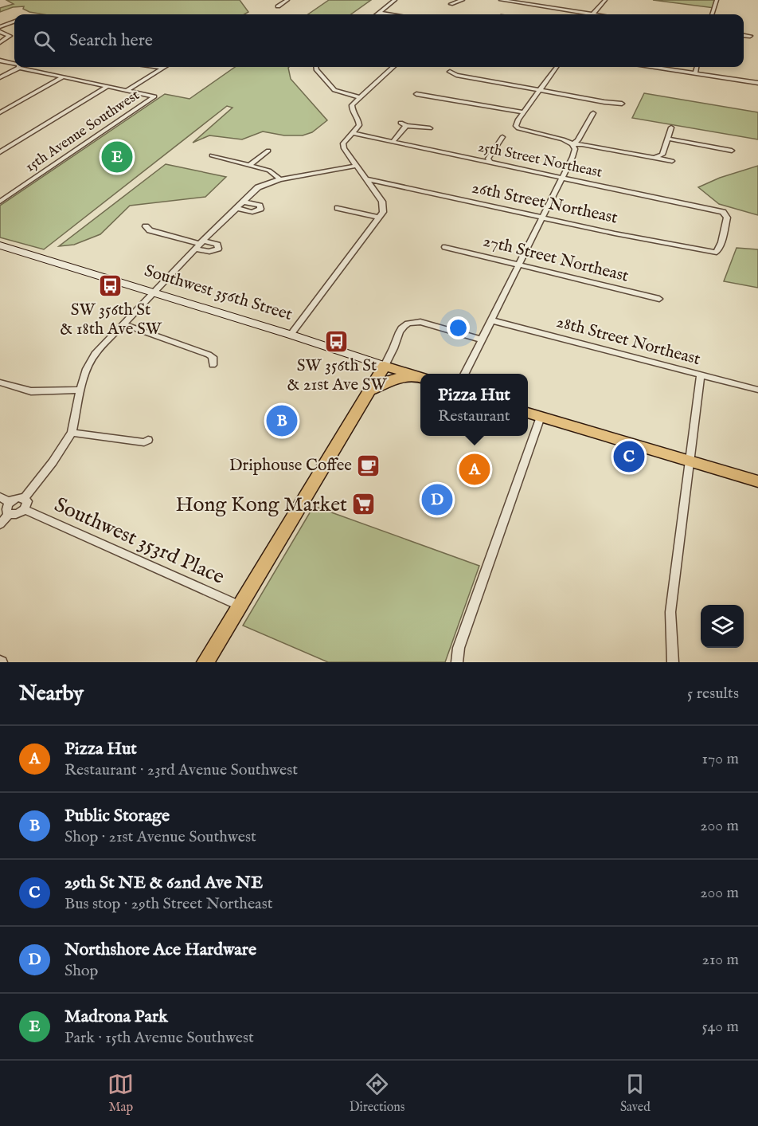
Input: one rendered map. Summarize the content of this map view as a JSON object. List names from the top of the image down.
{
  "streets": {
    "main road": ["Southwest 356th Street"],
    "street": [
      "15th Avenue Southwest",
      "25th Street Northeast",
      "26th Street Northeast",
      "27th Street Northeast",
      "28th Street Northeast",
      "Southwest 353rd Place"
    ]
  },
  "crossings": [
    ["25th Street Northeast", "26th Street Northeast"]
  ],
  "places": {
    "bus stop": ["SW 356th St & 18th Ave SW", "SW 356th St & 21st Ave SW"],
    "cafe": ["Driphouse Coffee"],
    "supermarket": ["Hong Kong Market"]
  },
  "page": {
    "search": "Search here",
    "pins": [
      "E",
      "B",
      "C",
      "A",
      "D"
    ],
    "popup": ["Pizza Hut", "Restaurant"],
    "heading": ["Nearby", "5 results"],
    "list": [
      {
        "mark": "A",
        "name": "Pizza Hut",
        "note": "Restaurant · 23rd Avenue Southwest",
        "value": "170 m"
      },
      {
        "mark": "B",
        "name": "Public Storage",
        "note": "Shop · 21st Avenue Southwest",
        "value": "200 m"
      },
      {
        "mark": "C",
        "name": "29th St NE & 62nd Ave NE",
        "note": "Bus stop · 29th Street Northeast",
        "value": "200 m"
      },
      {
        "mark": "D",
        "name": "Northshore Ace Hardware",
        "note": "Shop",
        "value": "210 m"
      },
      {
        "mark": "E",
        "name": "Madrona Park",
        "note": "Park · 15th Avenue Southwest",
        "value": "540 m"
      }
    ],
    "nav": ["Map", "Directions", "Saved"]
  }
}
